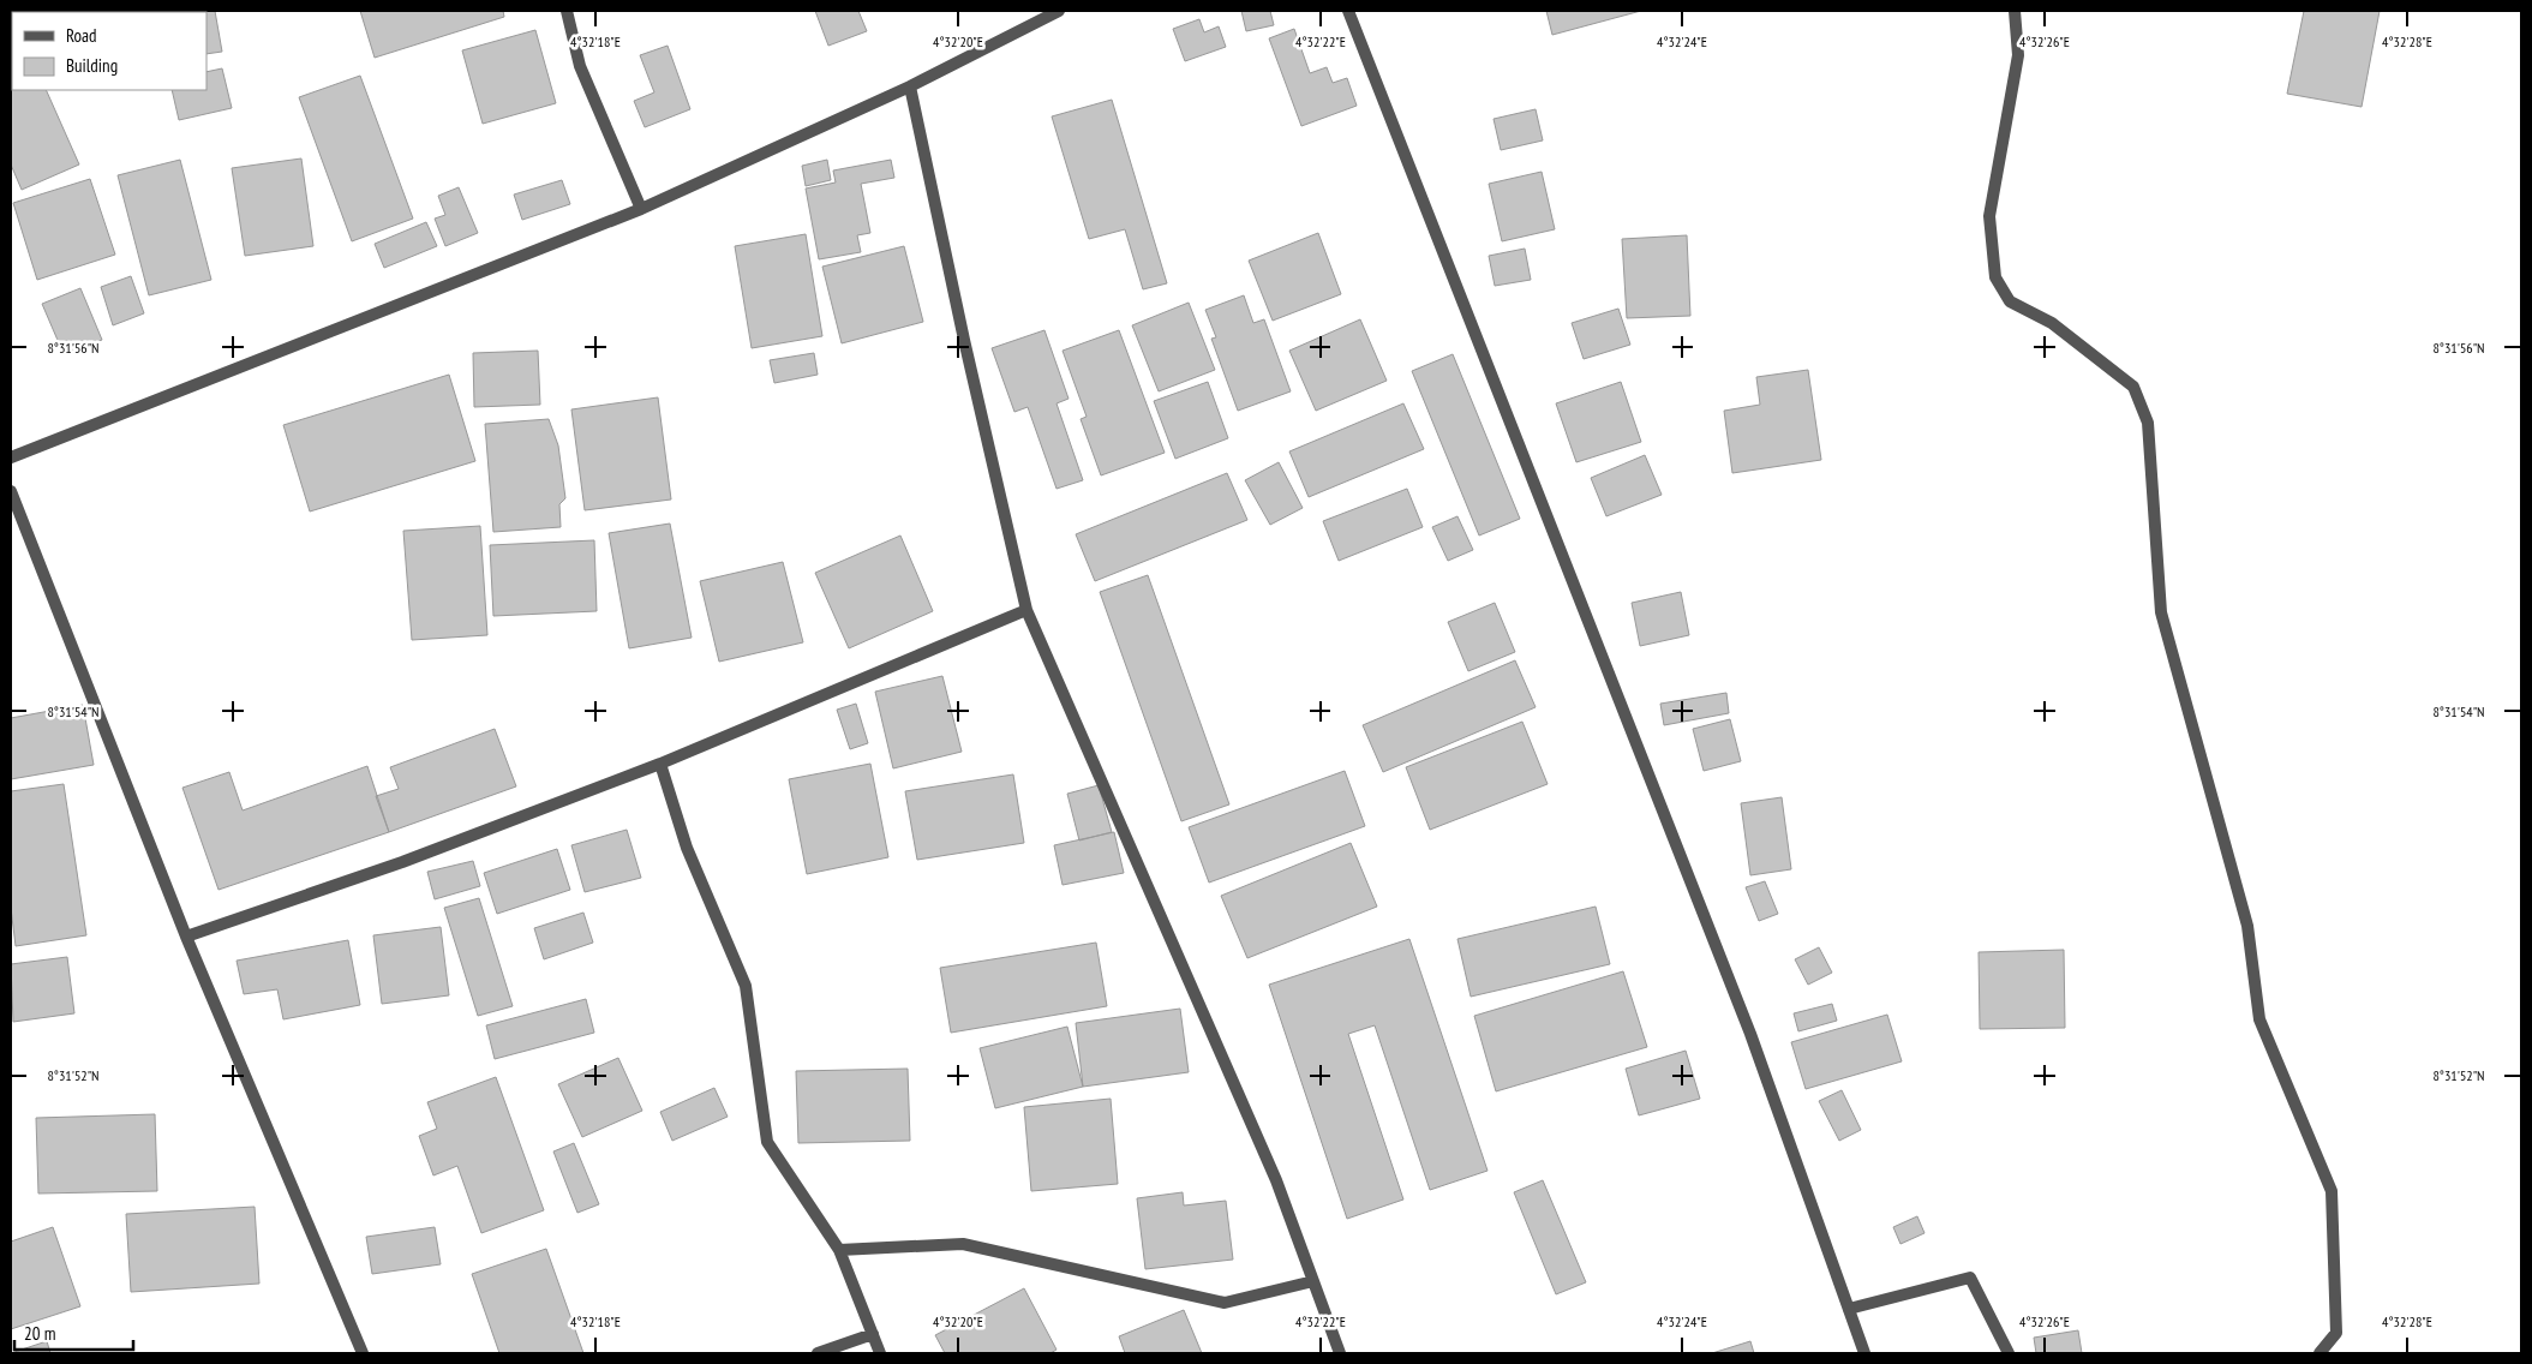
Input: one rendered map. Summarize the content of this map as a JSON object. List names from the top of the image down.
{
  "legend": ["Road", "Building"],
  "scale_bar": "20 m",
  "coordinates": [
    "4°32'18\"E",
    "4°32'20\"E",
    "4°32'22\"E",
    "4°32'24\"E",
    "4°32'26\"E",
    "4°32'28\"E",
    "8°31'56\"N",
    "8°31'54\"N",
    "8°31'52\"N"
  ]
}
